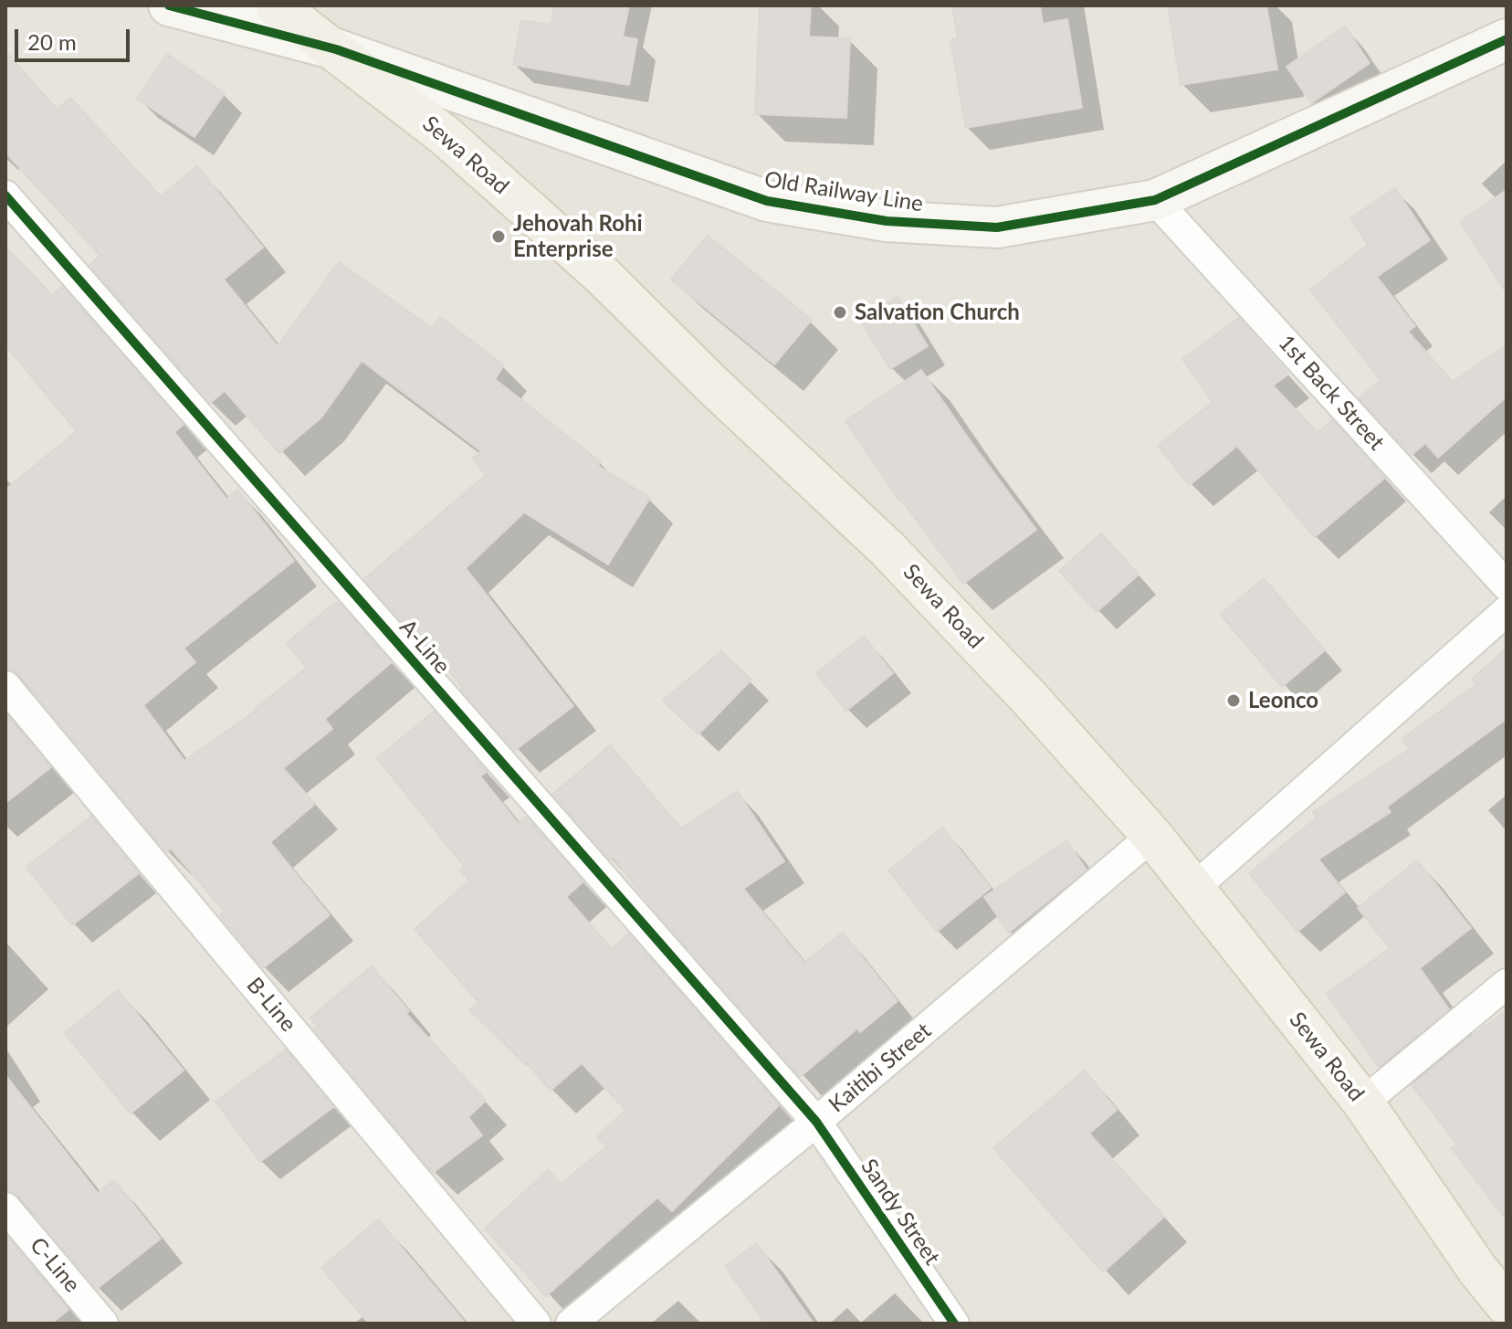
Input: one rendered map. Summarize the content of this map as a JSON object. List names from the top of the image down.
{
  "streets": {
    "main road": ["Sewa Road"],
    "street": [
      "Old Railway Line",
      "1st Back Street",
      "A-Line",
      "B-Line",
      "Kaitibi Street",
      "Sandy Street",
      "C-Line"
    ]
  },
  "crossings": [
    ["Sewa Road", "Old Railway Line"],
    ["Sewa Road", "Kaitibi Street"],
    ["Old Railway Line", "1st Back Street"],
    ["A-Line", "Kaitibi Street"],
    ["A-Line", "Sandy Street"],
    ["Kaitibi Street", "Sandy Street"]
  ],
  "places": ["Jehovah Rohi Enterprise", "Salvation Church", "Leonco"],
  "scale_bar": "20 m"
}
